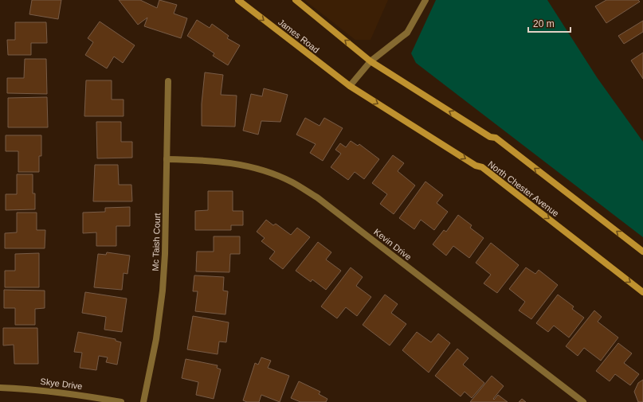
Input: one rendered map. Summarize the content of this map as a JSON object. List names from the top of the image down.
{
  "streets": {
    "main road": ["James Road", "North Chester Avenue"],
    "street": ["Mc Taish Court", "Kevin Drive", "Skye Drive"]
  },
  "crossings": [
    ["James Road", "North Chester Avenue"],
    ["Mc Taish Court", "Kevin Drive"]
  ],
  "scale_bar": "20 m"
}
